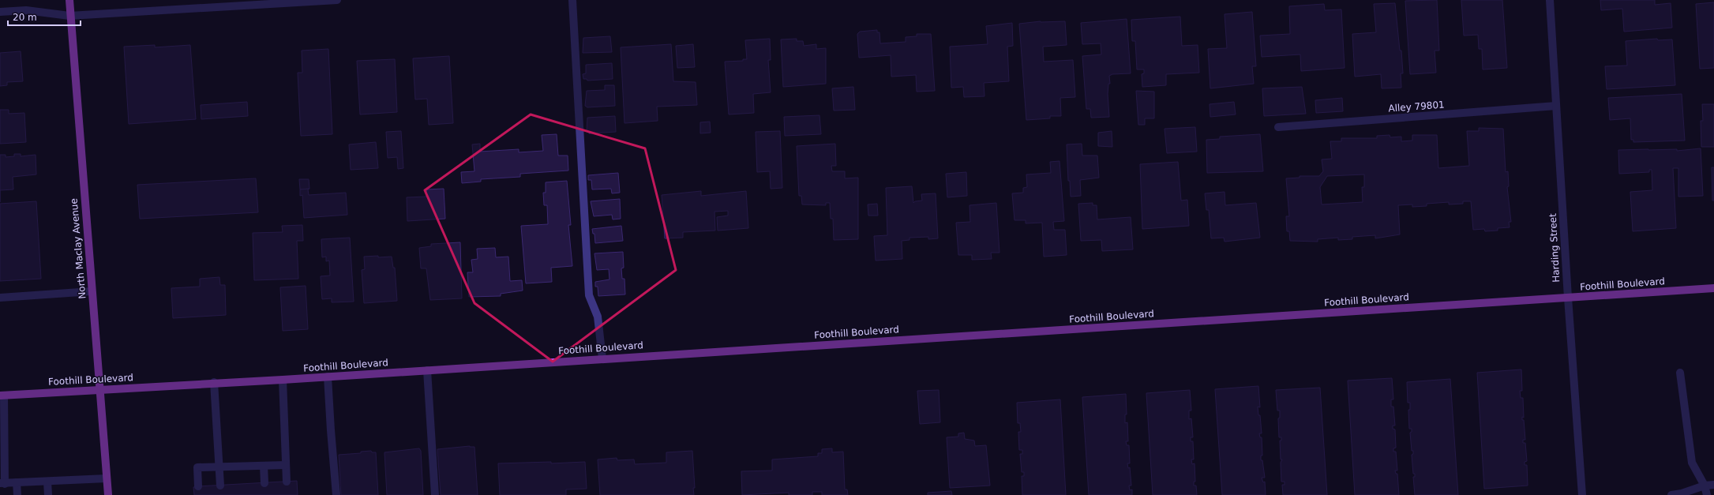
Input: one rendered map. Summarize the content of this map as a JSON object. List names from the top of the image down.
{
  "streets": {
    "main road": ["North Maclay Avenue", "Foothill Boulevard"],
    "street": ["Alley 79801", "Harding Street"]
  },
  "crossings": [
    ["Alley 79801", "Harding Street"],
    ["Harding Street", "Foothill Boulevard"],
    ["North Maclay Avenue", "Foothill Boulevard"]
  ],
  "scale_bar": "20 m"
}
